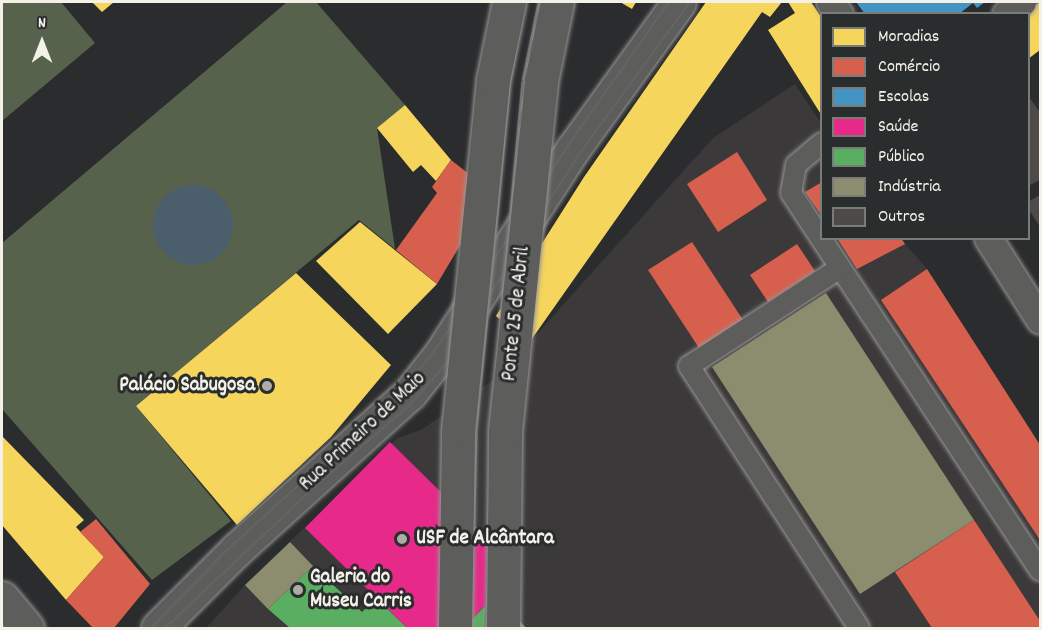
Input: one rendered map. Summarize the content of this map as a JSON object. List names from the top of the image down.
{
  "streets": {
    "main road": ["Ponte 25 de Abril", "Rua Primeiro de Maio"]
  },
  "places": ["Palácio Sabugosa", "USF de Alcântara", "Galeria do Museu Carris"],
  "legend": [
    "Moradias",
    "Comércio",
    "Escolas",
    "Saúde",
    "Público",
    "Indústria",
    "Outros"
  ],
  "north": "top"
}
